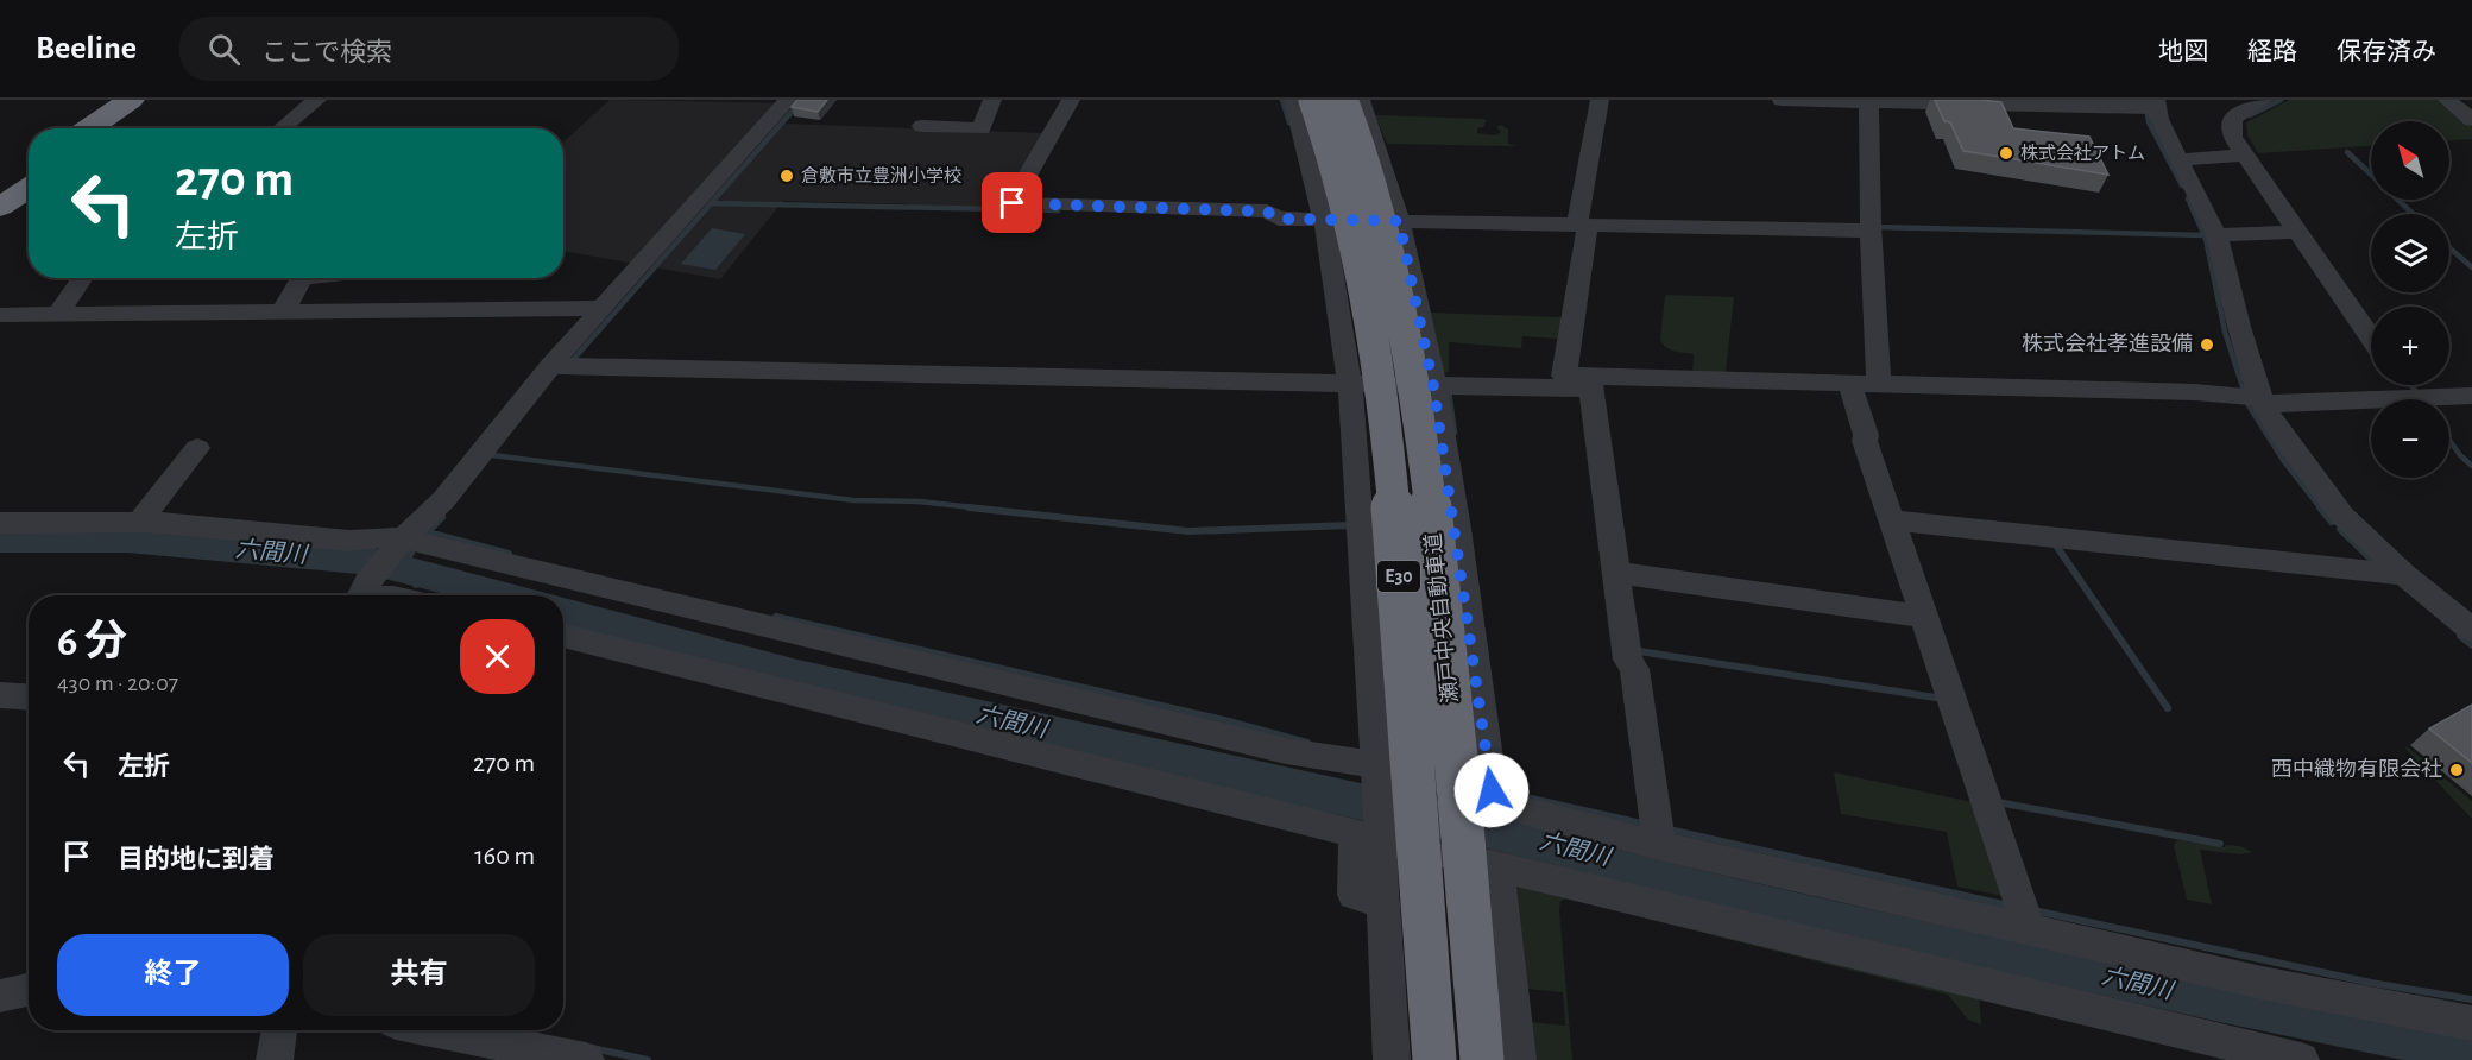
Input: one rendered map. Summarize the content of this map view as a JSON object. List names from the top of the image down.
{
  "streets": {
    "highway": ["E30", "瀬戸中央自動車道"]
  },
  "water": ["六間川"],
  "places": [
    "株式会社アトム",
    "倉敷市立豊洲小学校",
    "株式会社孝進設備",
    "西中織物有限会社"
  ],
  "north": "top left",
  "page": {
    "header": "Beeline",
    "search": "ここで検索",
    "nav": ["地図", "経路", "保存済み"],
    "map_buttons": ["+", "−"],
    "turn": ["270 m", "左折"],
    "heading": ["6 分", "430 m · 20:07"],
    "list": [
      {
        "name": "左折",
        "value": "270 m"
      },
      {
        "name": "目的地に到着",
        "value": "160 m"
      }
    ],
    "buttons": ["終了", "共有"]
  }
}
